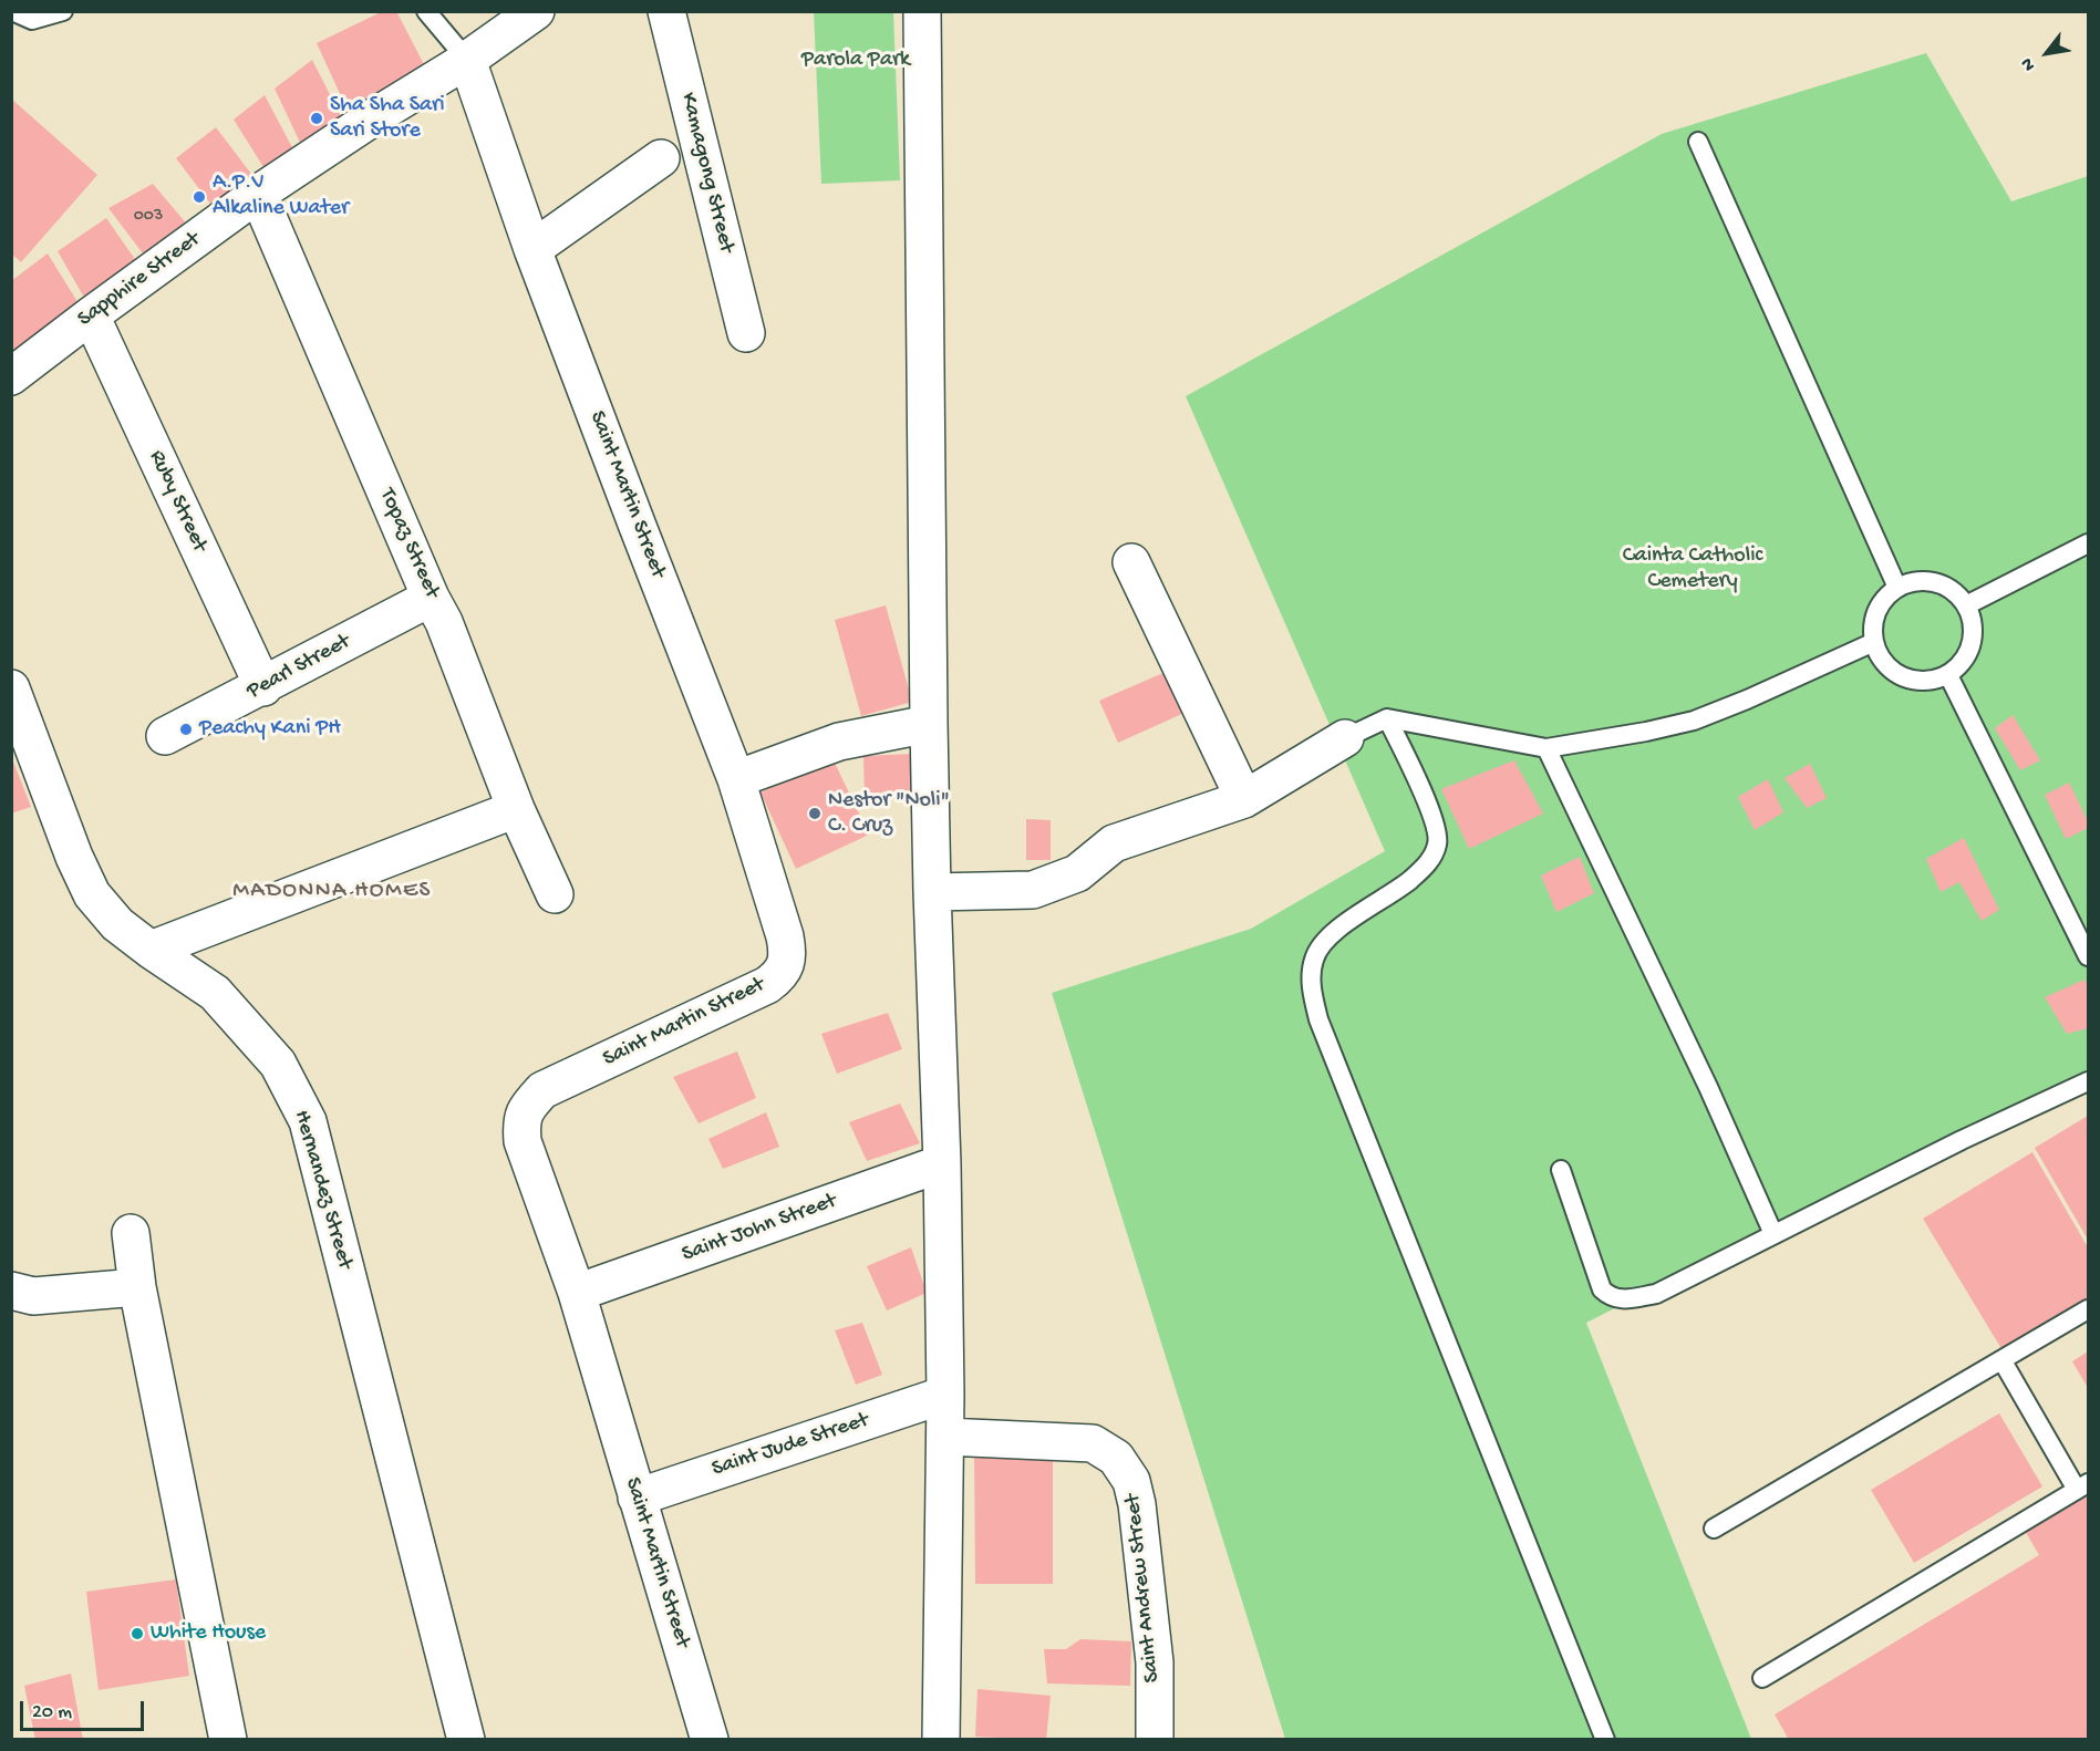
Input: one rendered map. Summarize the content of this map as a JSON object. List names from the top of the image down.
{
  "streets": {
    "street": [
      "Kamagong Street",
      "Sapphire Street",
      "Saint Martin Street",
      "Ruby Street",
      "Topaz Street",
      "Pearl Street",
      "Hernandez Street",
      "Saint John Street",
      "Saint Jude Street",
      "Saint Andrew Street"
    ]
  },
  "crossings": [
    ["Sapphire Street", "Saint Martin Street"],
    ["Sapphire Street", "Ruby Street"],
    ["Sapphire Street", "Topaz Street"],
    ["Saint Martin Street", "Saint John Street"],
    ["Saint Martin Street", "Saint Jude Street"],
    ["Ruby Street", "Pearl Street"],
    ["Topaz Street", "Pearl Street"]
  ],
  "districts": ["MADONNA HOMES"],
  "parks": ["Parola Park", "Cainta Catholic Cemetery"],
  "places": [
    "Sha Sha Sari Sari Store",
    "A.P.V Alkaline Water",
    "Peachy Kani PH",
    "Nestor \"Noli\" C. Cruz",
    "White House"
  ],
  "house_numbers": ["003"],
  "scale_bar": "20 m",
  "north": "bottom left"
}
